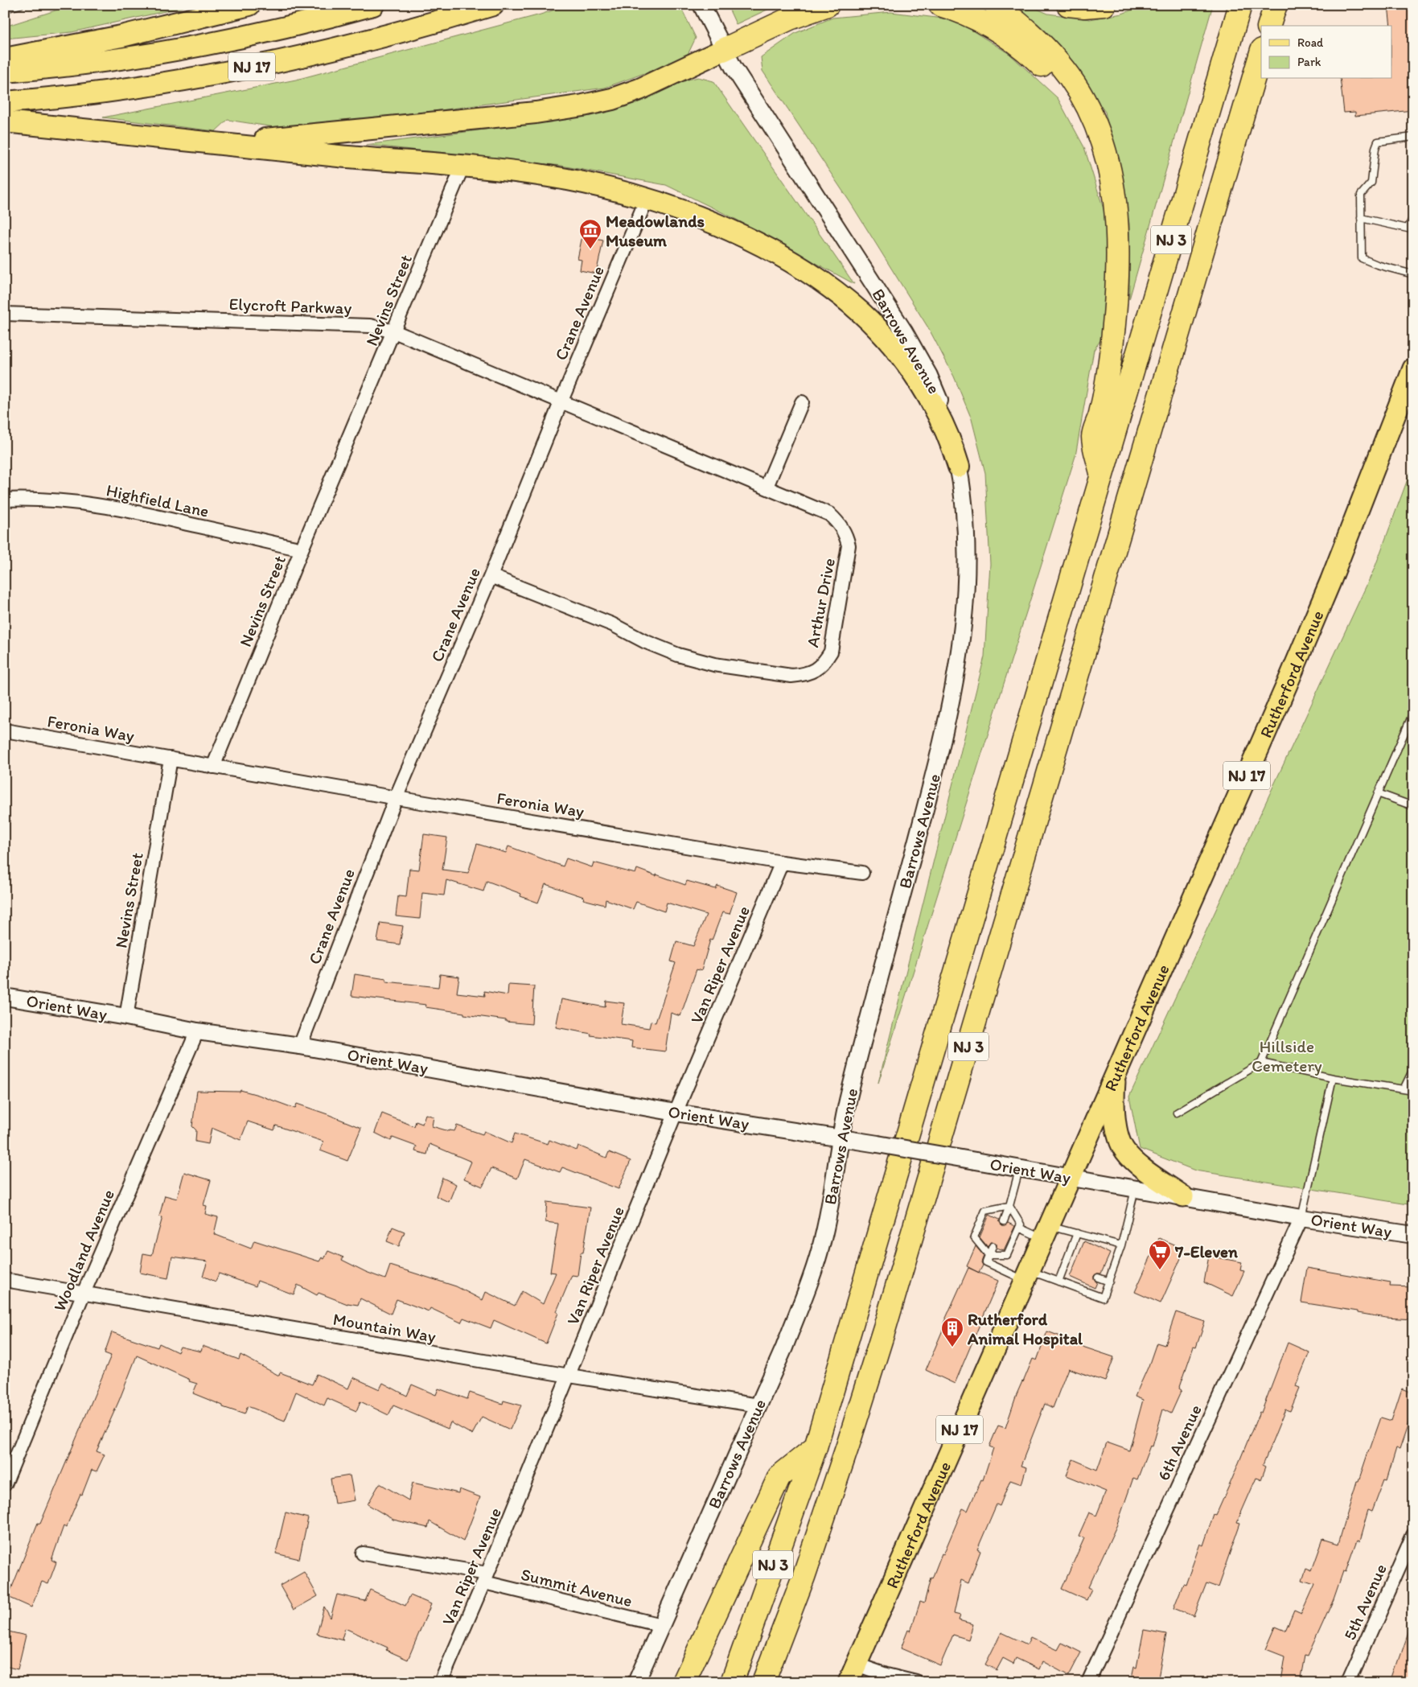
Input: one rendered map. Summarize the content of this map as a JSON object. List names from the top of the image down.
{
  "streets": {
    "highway": ["NJ 17", "NJ 3"],
    "main road": ["Rutherford Avenue"],
    "street": [
      "Nevins Street",
      "Elycroft Parkway",
      "Crane Avenue",
      "Barrows Avenue",
      "Highfield Lane",
      "Arthur Drive",
      "Feronia Way",
      "Van Riper Avenue",
      "Orient Way",
      "Woodland Avenue",
      "Mountain Way",
      "6th Avenue",
      "Summit Avenue",
      "5th Avenue"
    ]
  },
  "crossings": [
    ["Nevins Street", "Elycroft Parkway"],
    ["Nevins Street", "Highfield Lane"],
    ["Nevins Street", "Feronia Way"],
    ["Nevins Street", "Orient Way"],
    ["Elycroft Parkway", "Crane Avenue"],
    ["Elycroft Parkway", "Arthur Drive"],
    ["Crane Avenue", "Arthur Drive"],
    ["Crane Avenue", "Feronia Way"],
    ["Crane Avenue", "Orient Way"],
    ["Barrows Avenue", "Orient Way"],
    ["Barrows Avenue", "Mountain Way"],
    ["Barrows Avenue", "Summit Avenue"],
    ["Rutherford Avenue", "Orient Way"],
    ["Feronia Way", "Van Riper Avenue"],
    ["Van Riper Avenue", "Orient Way"],
    ["Van Riper Avenue", "Mountain Way"],
    ["Van Riper Avenue", "Summit Avenue"],
    ["Orient Way", "Woodland Avenue"],
    ["Orient Way", "6th Avenue"],
    ["Woodland Avenue", "Mountain Way"]
  ],
  "parks": ["Hillside Cemetery"],
  "places": {
    "museum": ["Meadowlands Museum"],
    "supermarket": ["7-Eleven"],
    "building": ["Rutherford Animal Hospital"]
  },
  "legend": ["Road", "Park"]
}
